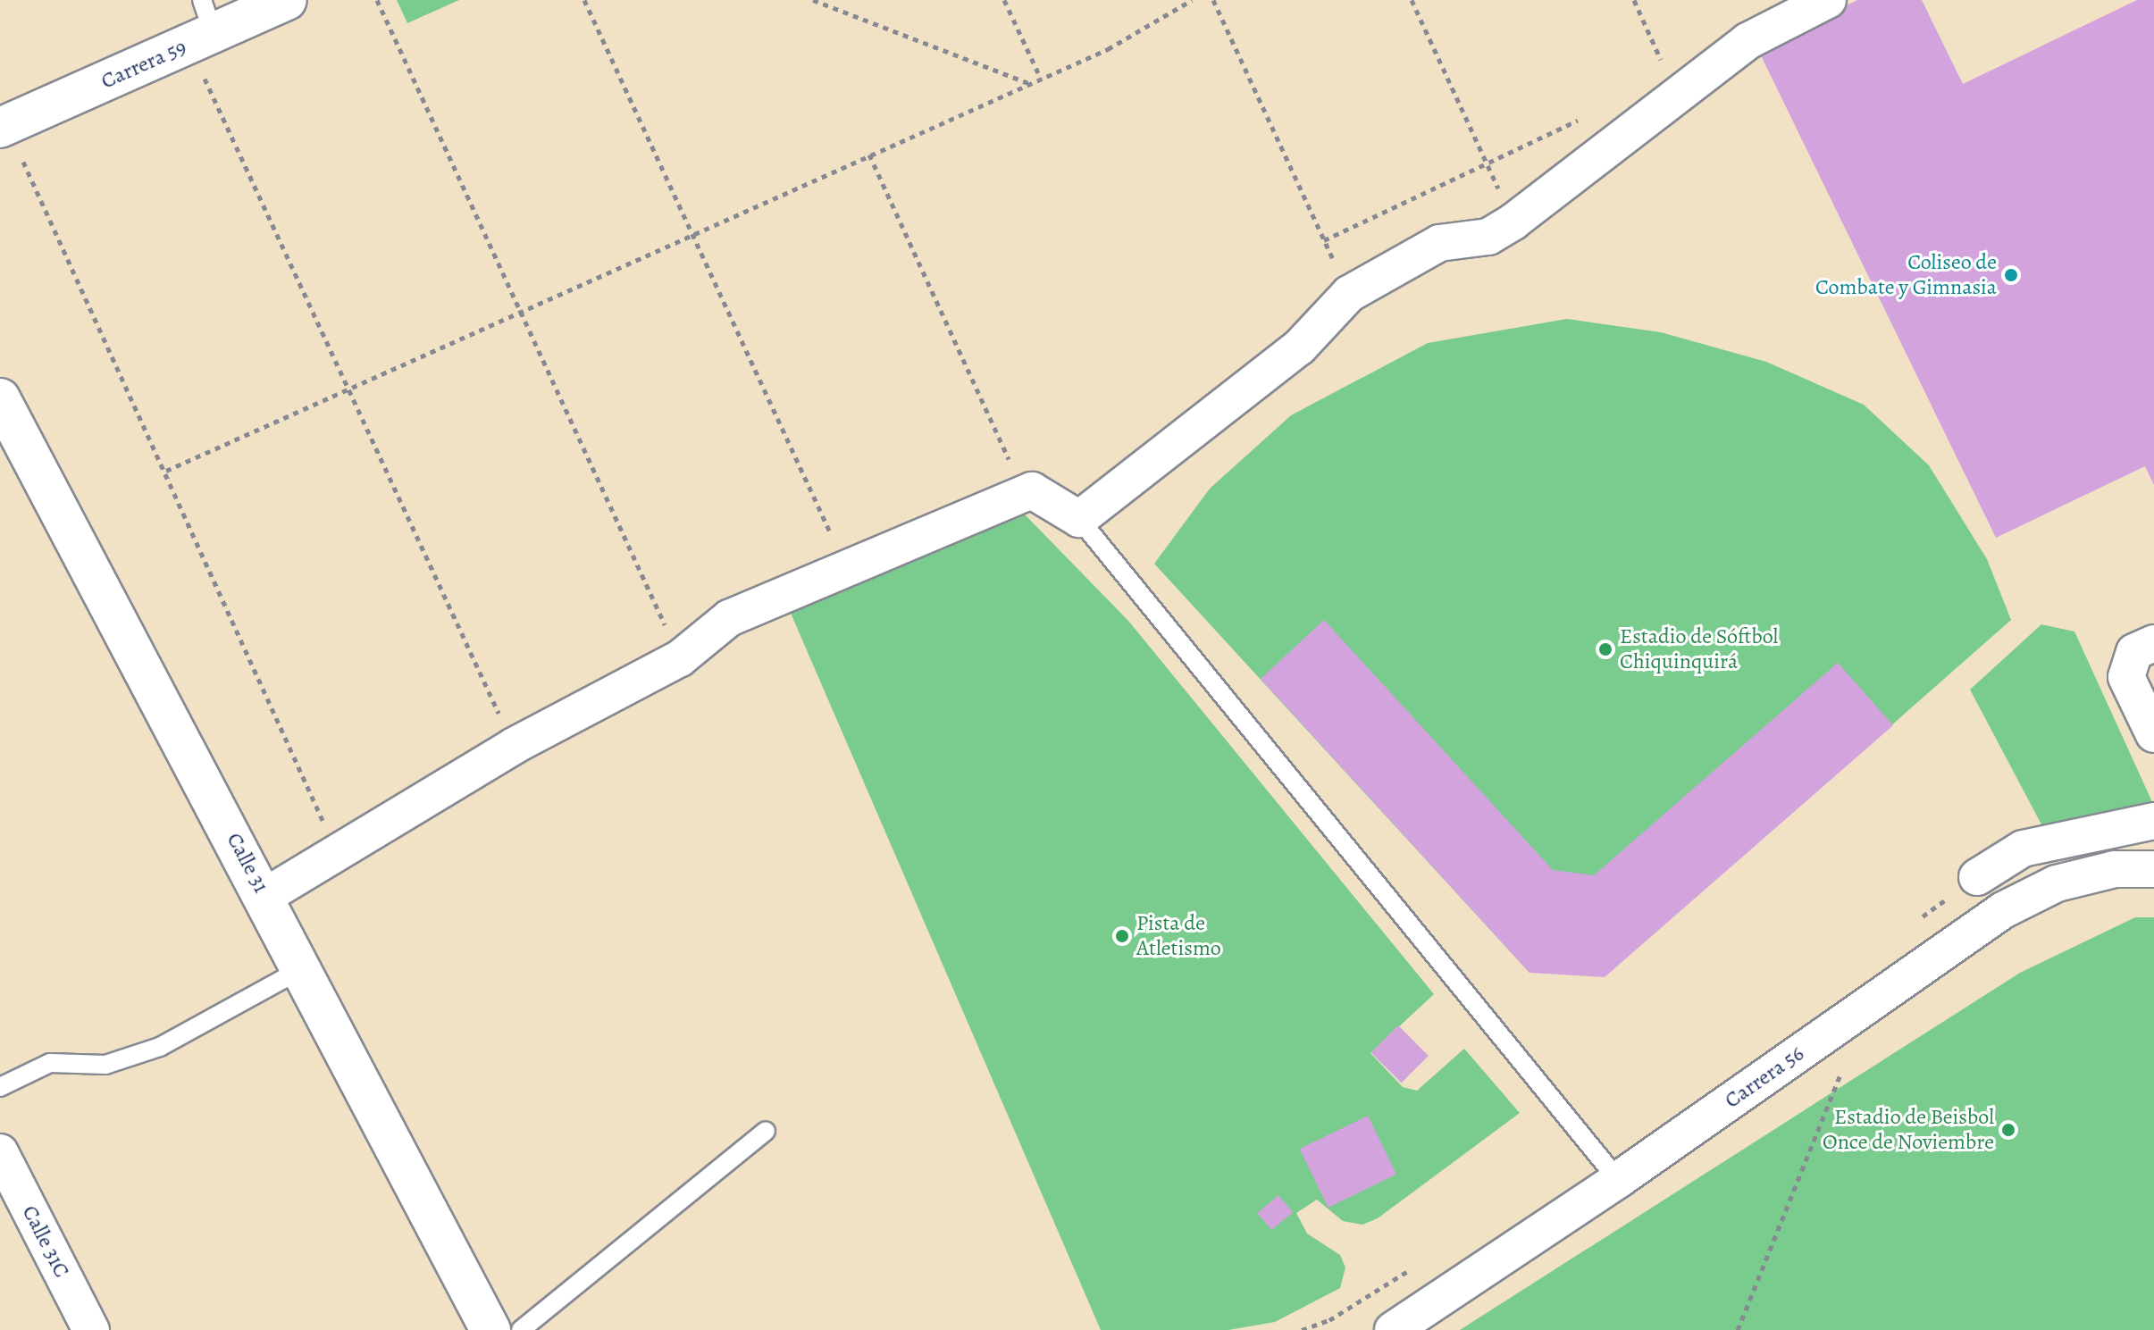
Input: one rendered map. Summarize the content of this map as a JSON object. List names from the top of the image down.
{
  "streets": {
    "street": [
      "Carrera 59",
      "Calle 31",
      "Carrera 56",
      "Calle 31C"
    ]
  },
  "places": [
    "Coliseo de Combate y Gimnasia",
    "Estadio de Sóftbol Chiquinquirá",
    "Pista de Atletismo",
    "Estadio de Beisbol Once de Noviembre"
  ]
}
